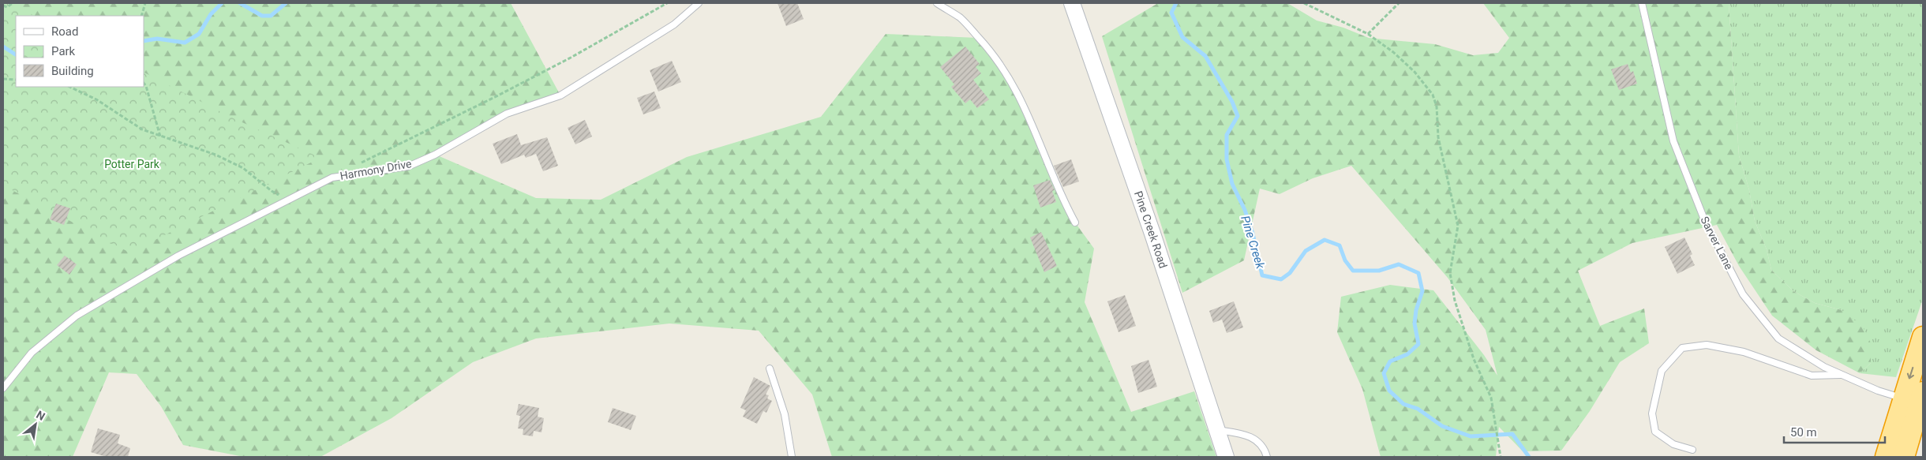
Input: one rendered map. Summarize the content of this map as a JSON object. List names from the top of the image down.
{
  "streets": {
    "street": ["Pine Creek Road"],
    "lane": ["Harmony Drive", "Sarver Lane"]
  },
  "water": ["Pine Creek"],
  "parks": ["Potter Park"],
  "legend": ["Road", "Park", "Building"],
  "scale_bar": "50 m",
  "north": "top right"
}
